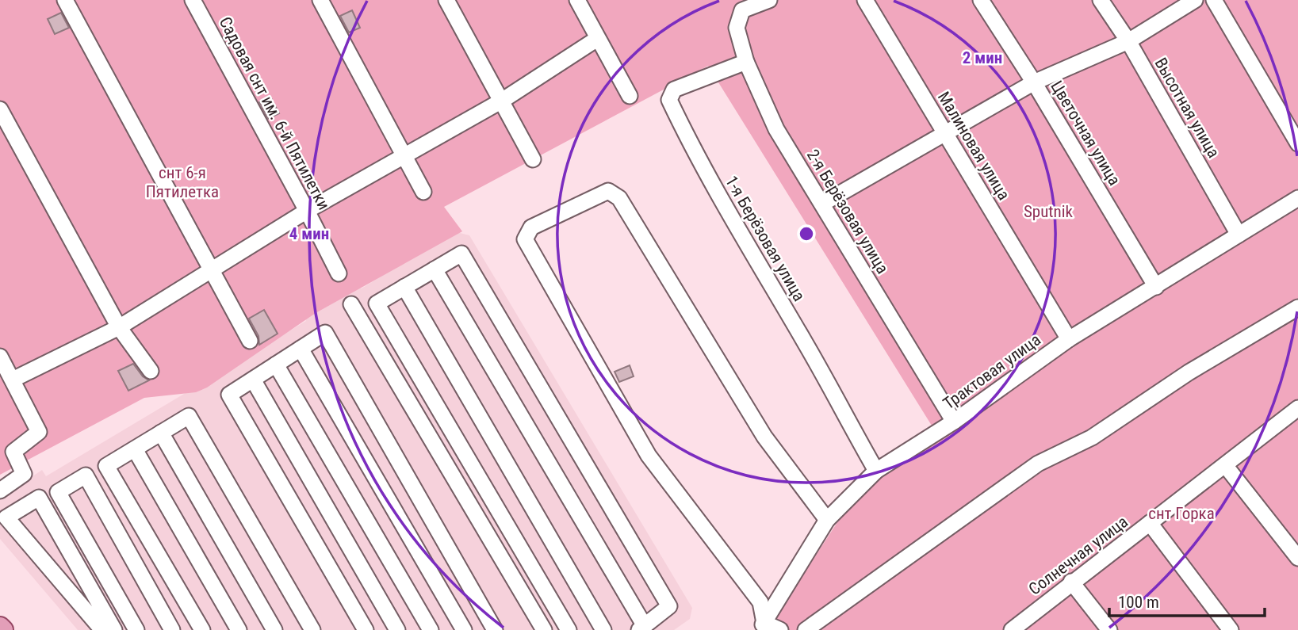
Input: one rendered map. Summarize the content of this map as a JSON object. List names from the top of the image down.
{
  "streets": {
    "street": [
      "Высотная улица",
      "Садовая снт им. 6-й Пятилетки",
      "Цветочная улица",
      "Малиновая улица",
      "2-я Берёзовая улица",
      "1-я Берёзовая улица",
      "Трактовая улица",
      "Солнечная улица"
    ]
  },
  "crossings": [
    ["Высотная улица", "Трактовая улица"],
    ["Цветочная улица", "Трактовая улица"],
    ["Малиновая улица", "Трактовая улица"],
    ["2-я Берёзовая улица", "1-я Берёзовая улица"],
    ["2-я Берёзовая улица", "Трактовая улица"],
    ["1-я Берёзовая улица", "Трактовая улица"]
  ],
  "parks": ["снт 6-я Пятилетка", "Sputnik", "снт Горка"],
  "scale_bar": "100 m",
  "rings": ["2 мин", "4 мин"]
}
